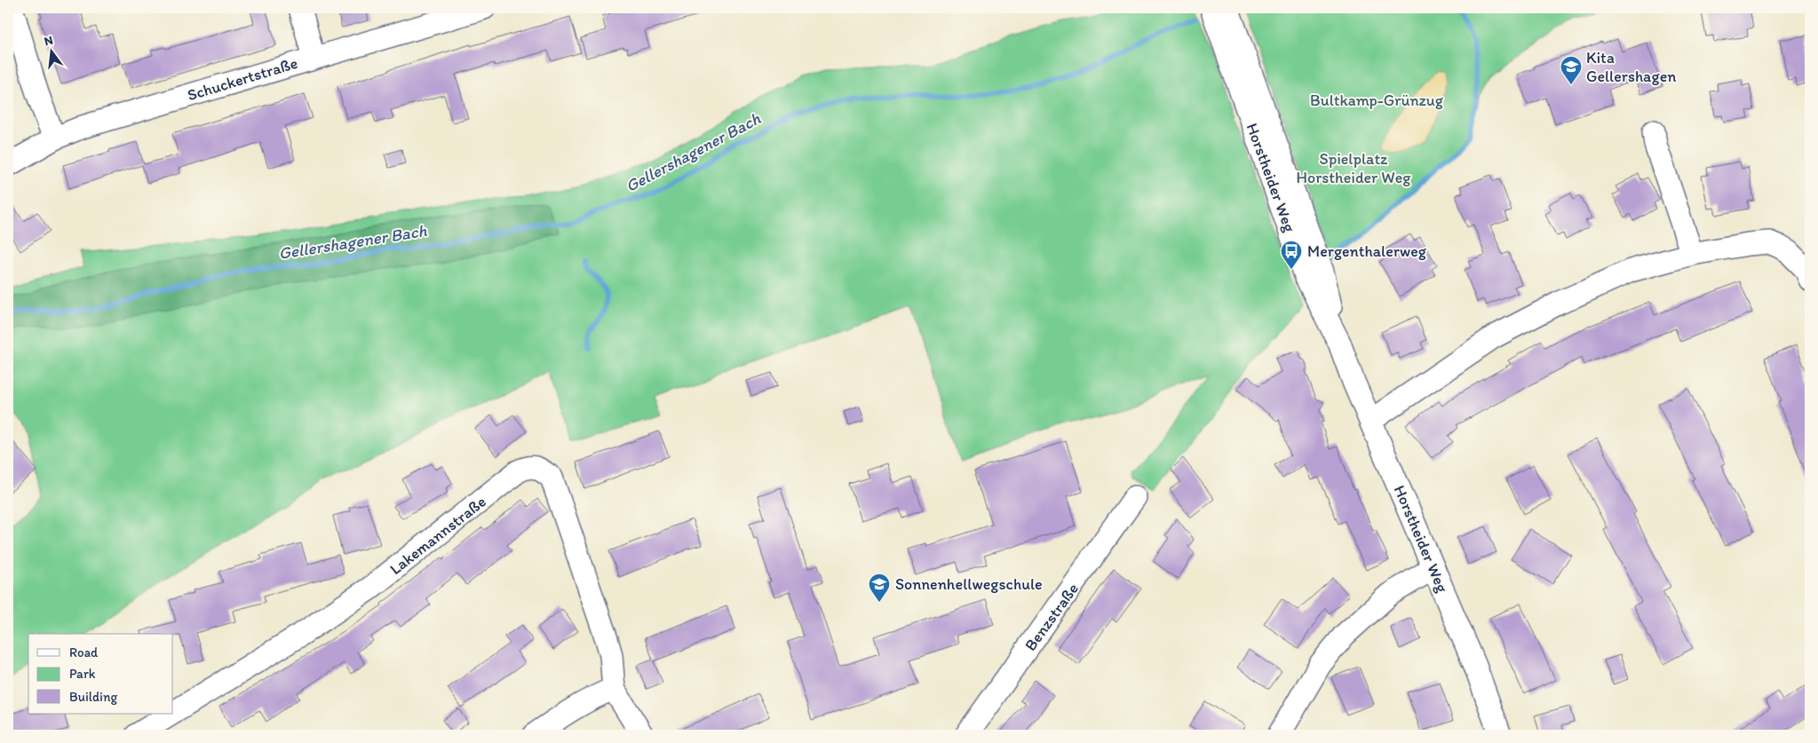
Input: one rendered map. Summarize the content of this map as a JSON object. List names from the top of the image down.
{
  "streets": {
    "street": [
      "Schuckertstraße",
      "Horstheider Weg",
      "Lakemannstraße",
      "Benzstraße"
    ]
  },
  "water": ["Gellershagener Bach"],
  "parks": ["Bultkamp-Grünzug", "Spielplatz Horstheider Weg"],
  "places": {
    "school or university": ["Kita Gellershagen", "Sonnenhellwegschule"],
    "bus stop": ["Mergenthalerweg"]
  },
  "legend": ["Road", "Park", "Building"],
  "north": "top"
}
